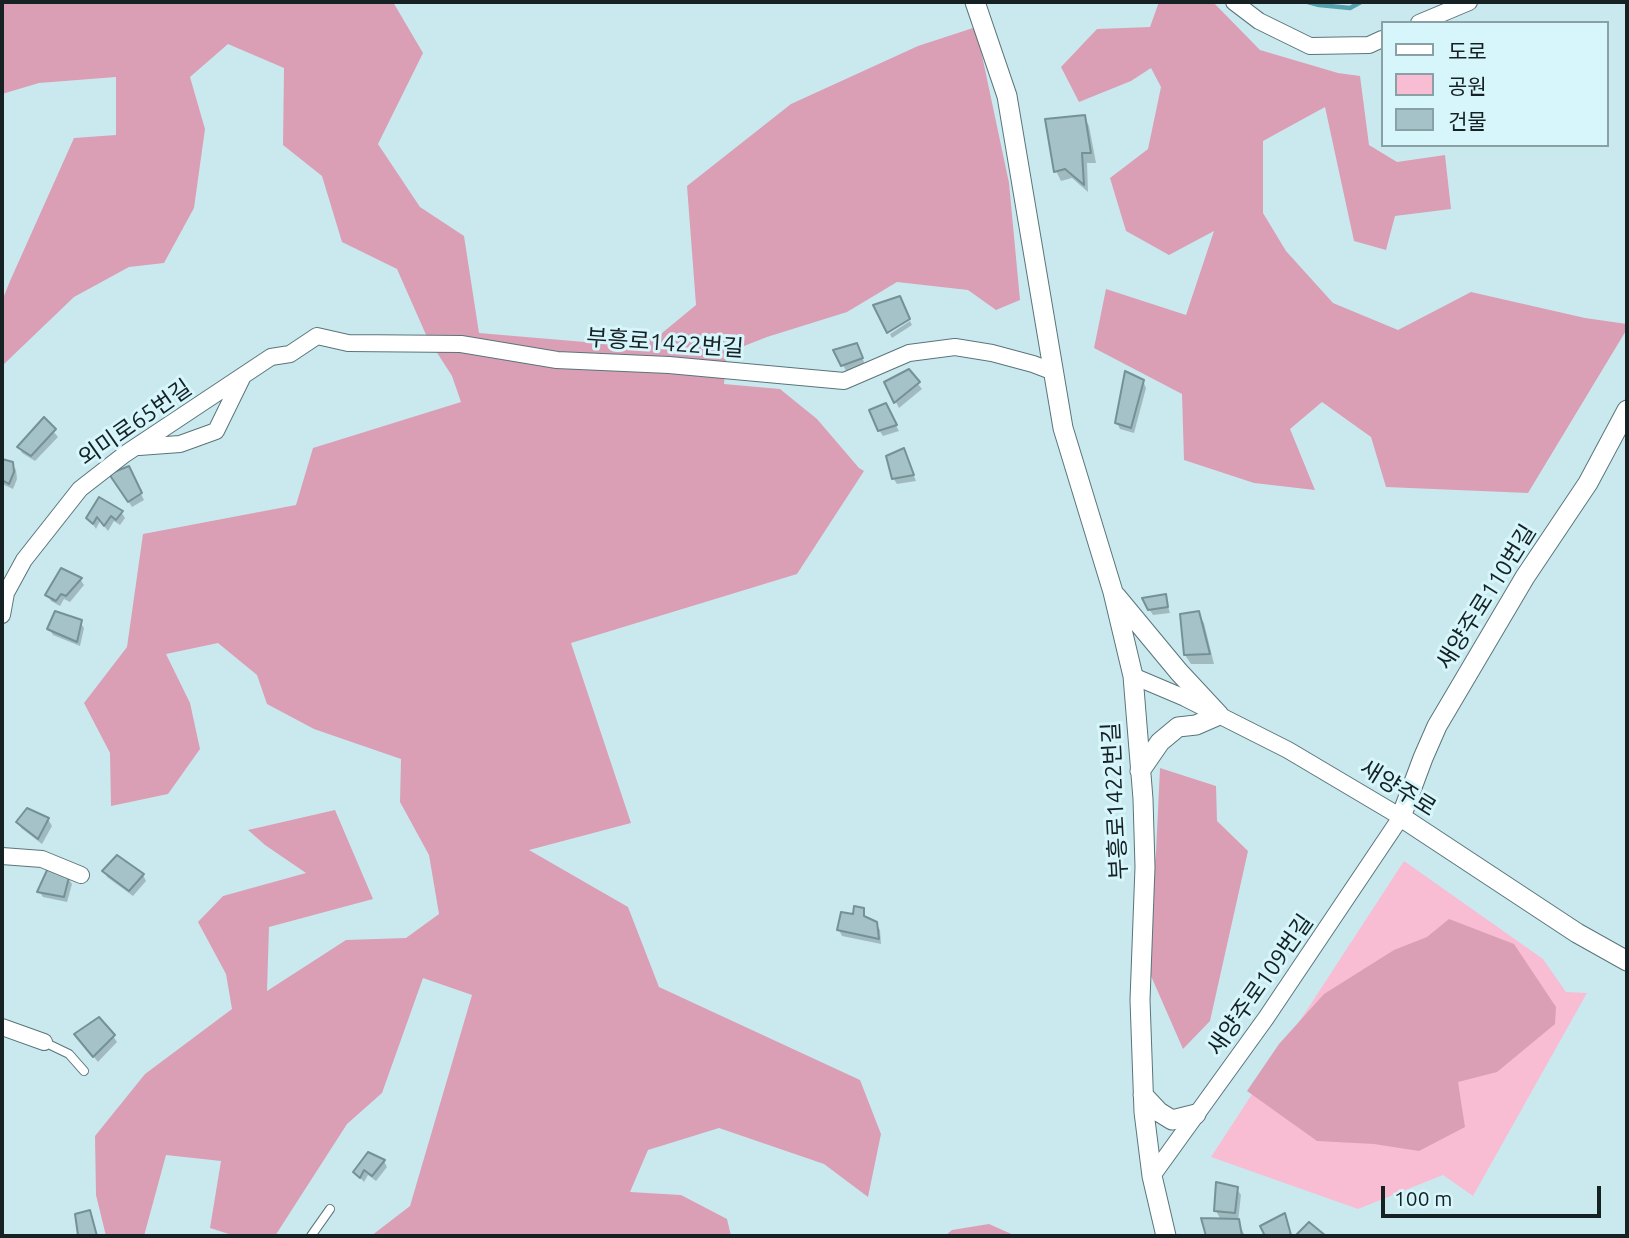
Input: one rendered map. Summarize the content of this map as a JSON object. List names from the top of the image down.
{
  "streets": {
    "street": [
      "부흥로1422번길",
      "외미로65번길",
      "새양주로110번길",
      "새양주로",
      "새양주로109번길"
    ]
  },
  "crossings": [
    ["부흥로1422번길", "외미로65번길"],
    ["부흥로1422번길", "새양주로"],
    ["부흥로1422번길", "새양주로109번길"],
    ["새양주로110번길", "새양주로"],
    ["새양주로110번길", "새양주로109번길"],
    ["새양주로", "새양주로109번길"]
  ],
  "legend": ["도로", "공원", "건물"],
  "scale_bar": "100 m"
}
